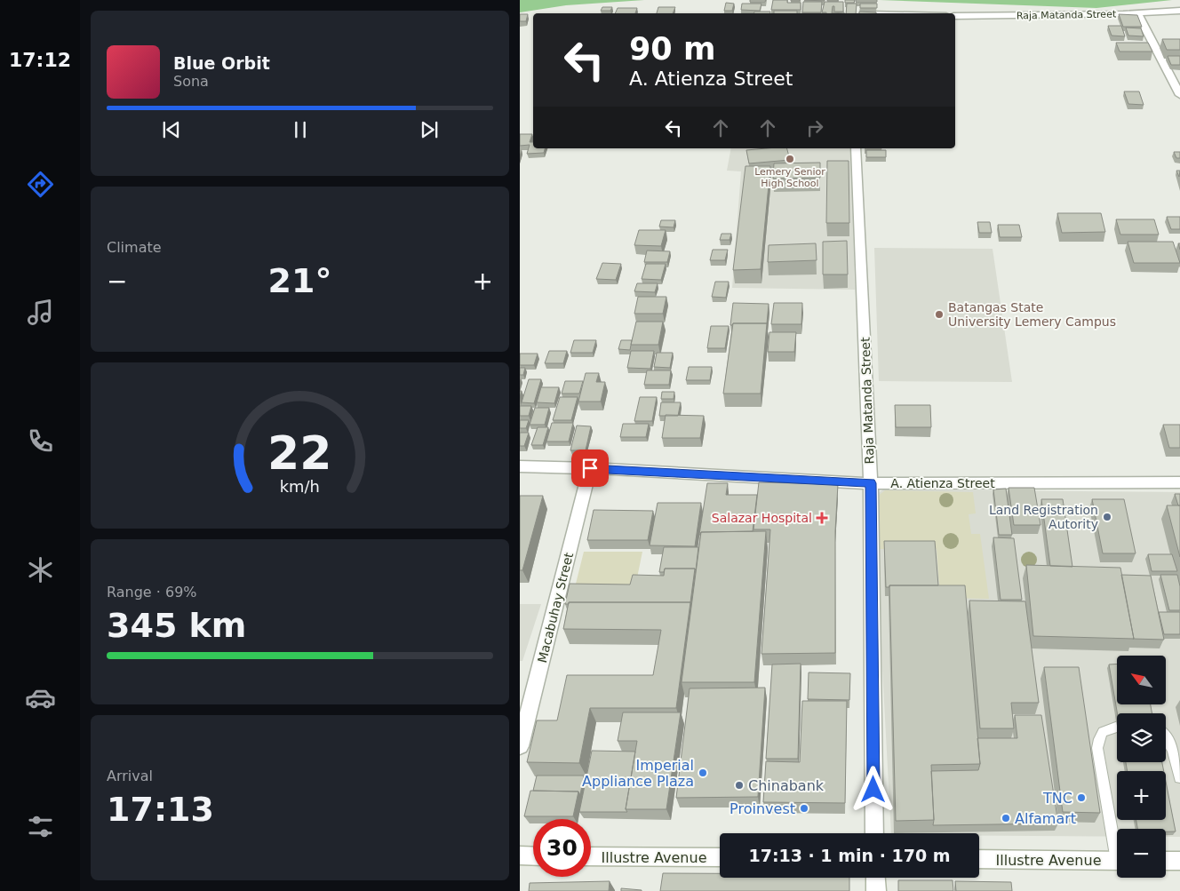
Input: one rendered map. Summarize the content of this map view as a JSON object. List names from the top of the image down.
{
  "streets": {
    "street": [
      "Raja Matanda Street",
      "A. Atienza Street",
      "Macabuhay Street",
      "Illustre Avenue"
    ]
  },
  "crossings": [
    ["Raja Matanda Street", "A. Atienza Street"],
    ["A. Atienza Street", "Macabuhay Street"]
  ],
  "places": {
    "other": [
      "Lemery Senior High School",
      "Batangas State University Lemery Campus",
      "Land Registration Autority",
      "Imperial Appliance Plaza",
      "Chinabank",
      "TNC",
      "Proinvest",
      "Alfamart"
    ],
    "health": ["Salazar Hospital"]
  },
  "north": "top left",
  "page": {
    "tabs": "17:12",
    "turn": ["90 m", "A. Atienza Street"],
    "song": ["Blue Orbit", "Sona"],
    "tile": [
      "Climate",
      ["Range · 69%", "345 km"],
      ["Arrival", "17:13"]
    ],
    "heat": ["−", "21°", "+"],
    "map_buttons": ["+", "−"],
    "limit": "30",
    "trip": "17:13 · 1 min · 170 m",
    "gauge": ["22", "km/h"]
  }
}
